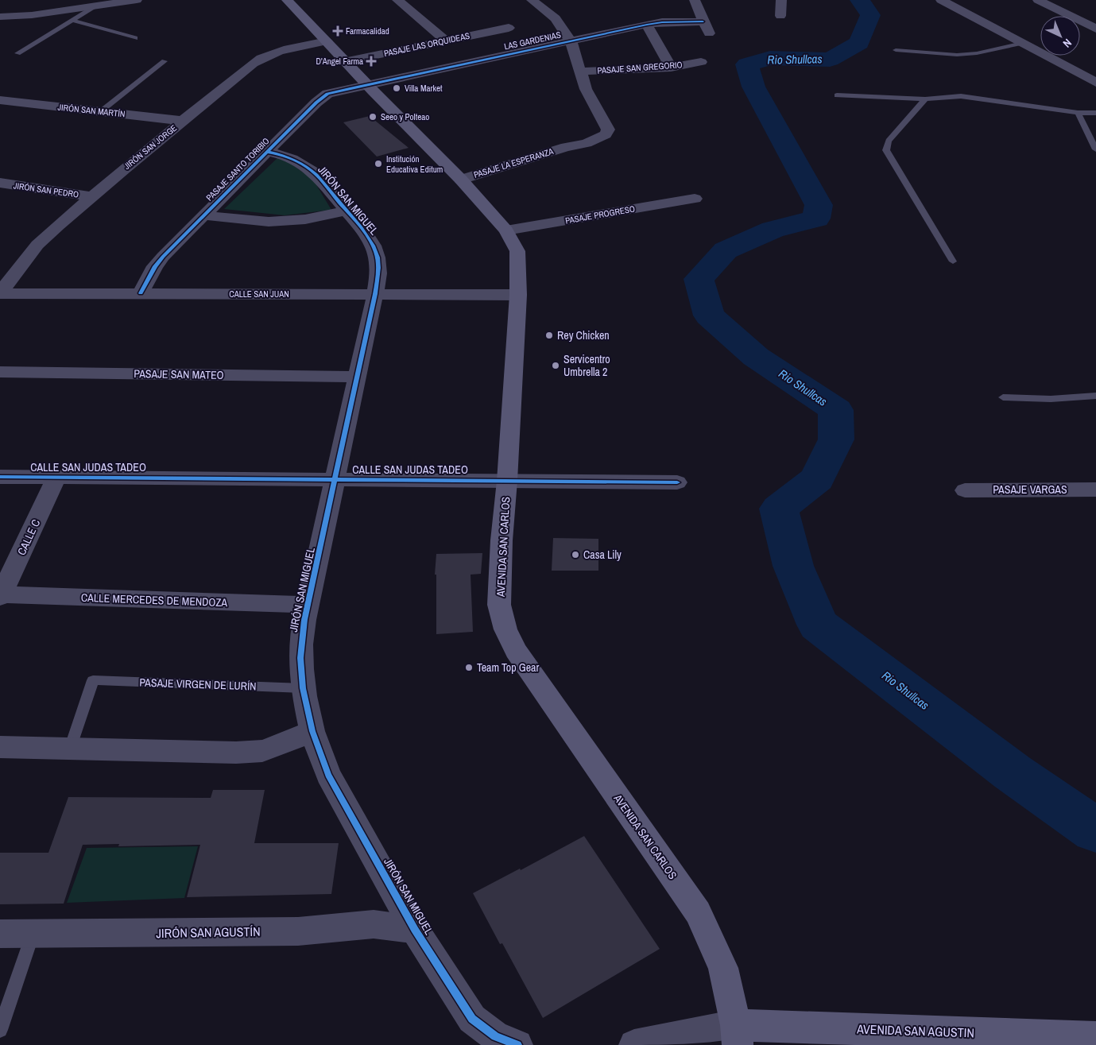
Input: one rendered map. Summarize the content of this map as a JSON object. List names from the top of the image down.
{
  "streets": {
    "main road": ["AVENIDA SAN CARLOS", "AVENIDA SAN AGUSTIN"],
    "street": [
      "LAS GARDENIAS",
      "PASAJE LAS ORQUIDEAS",
      "PASAJE SAN GREGORIO",
      "JIRÓN SAN MARTÍN",
      "JIRÓN SAN JORGE",
      "PASAJE LA ESPERANZA",
      "PASAJE SANTO TORIBIO",
      "JIRÓN SAN PEDRO",
      "JIRÓN SAN MIGUEL",
      "PASAJE PROGRESO",
      "CALLE SAN JUAN",
      "PASAJE SAN MATEO",
      "CALLE SAN JUDAS TADEO",
      "PASAJE VARGAS",
      "CALLE C",
      "CALLE MERCEDES DE MENDOZA",
      "JIRÓN SAN AGUSTÍN"
    ],
    "lane": ["PASAJE VIRGEN DE LURÍN"]
  },
  "crossings": [
    ["LAS GARDENIAS", "PASAJE SANTO TORIBIO"],
    ["LAS GARDENIAS", "AVENIDA SAN CARLOS"],
    ["PASAJE LAS ORQUIDEAS", "AVENIDA SAN CARLOS"],
    ["PASAJE SAN GREGORIO", "PASAJE LA ESPERANZA"],
    ["JIRÓN SAN MARTÍN", "JIRÓN SAN JORGE"],
    ["JIRÓN SAN JORGE", "JIRÓN SAN PEDRO"],
    ["JIRÓN SAN JORGE", "CALLE SAN JUAN"],
    ["JIRÓN SAN JORGE", "AVENIDA SAN CARLOS"],
    ["PASAJE LA ESPERANZA", "AVENIDA SAN CARLOS"],
    ["PASAJE SANTO TORIBIO", "JIRÓN SAN MIGUEL"],
    ["PASAJE SANTO TORIBIO", "CALLE SAN JUAN"],
    ["PASAJE SANTO TORIBIO", "AVENIDA SAN CARLOS"],
    ["JIRÓN SAN MIGUEL", "CALLE SAN JUAN"],
    ["JIRÓN SAN MIGUEL", "PASAJE SAN MATEO"],
    ["JIRÓN SAN MIGUEL", "CALLE SAN JUDAS TADEO"],
    ["JIRÓN SAN MIGUEL", "CALLE MERCEDES DE MENDOZA"],
    ["JIRÓN SAN MIGUEL", "PASAJE VIRGEN DE LURÍN"],
    ["JIRÓN SAN MIGUEL", "JIRÓN SAN AGUSTÍN"],
    ["PASAJE PROGRESO", "AVENIDA SAN CARLOS"],
    ["CALLE SAN JUAN", "AVENIDA SAN CARLOS"],
    ["CALLE SAN JUDAS TADEO", "CALLE C"],
    ["CALLE SAN JUDAS TADEO", "AVENIDA SAN CARLOS"],
    ["CALLE C", "CALLE MERCEDES DE MENDOZA"],
    ["AVENIDA SAN CARLOS", "AVENIDA SAN AGUSTIN"]
  ],
  "water": ["Rio Shullcas"],
  "places": {
    "health": ["Farmacalidad", "D'Angel Farma"],
    "other": [
      "Villa Market",
      "Seeo y Polteao",
      "Institución Educativa Editum",
      "Rey Chicken",
      "Servicentro Umbrella 2",
      "Casa Lily",
      "Team Top Gear"
    ]
  },
  "north": "bottom right"
}
